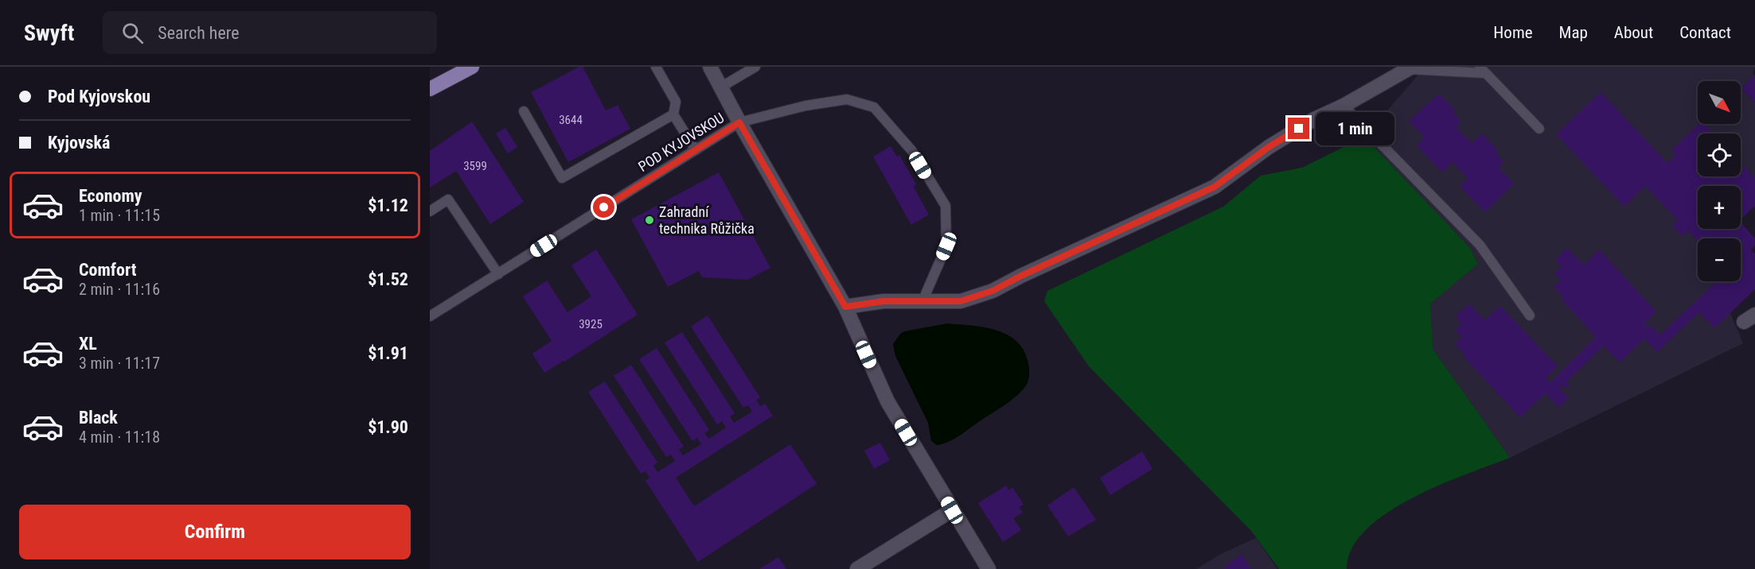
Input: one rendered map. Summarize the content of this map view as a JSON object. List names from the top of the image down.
{
  "streets": {
    "lane": ["POD KYJOVSKOU"]
  },
  "places": ["Zahradní technika Růžička"],
  "house_numbers": ["3644", "3599", "3925"],
  "north": "bottom right",
  "page": {
    "header": "Swyft",
    "search": "Search here",
    "nav": [
      "Home",
      "Map",
      "About",
      "Contact"
    ],
    "banner": ["Pod Kyjovskou", "Kyjovská"],
    "map_buttons": ["+", "−"],
    "bubble": "1 min",
    "list": [
      {
        "name": "Economy",
        "note": "1 min · 11:15",
        "value": "$1.12"
      },
      {
        "name": "Comfort",
        "note": "2 min · 11:16",
        "value": "$1.52"
      },
      {
        "name": "XL",
        "note": "3 min · 11:17",
        "value": "$1.91"
      },
      {
        "name": "Black",
        "note": "4 min · 11:18",
        "value": "$1.90"
      }
    ],
    "buttons": "Confirm"
  }
}
